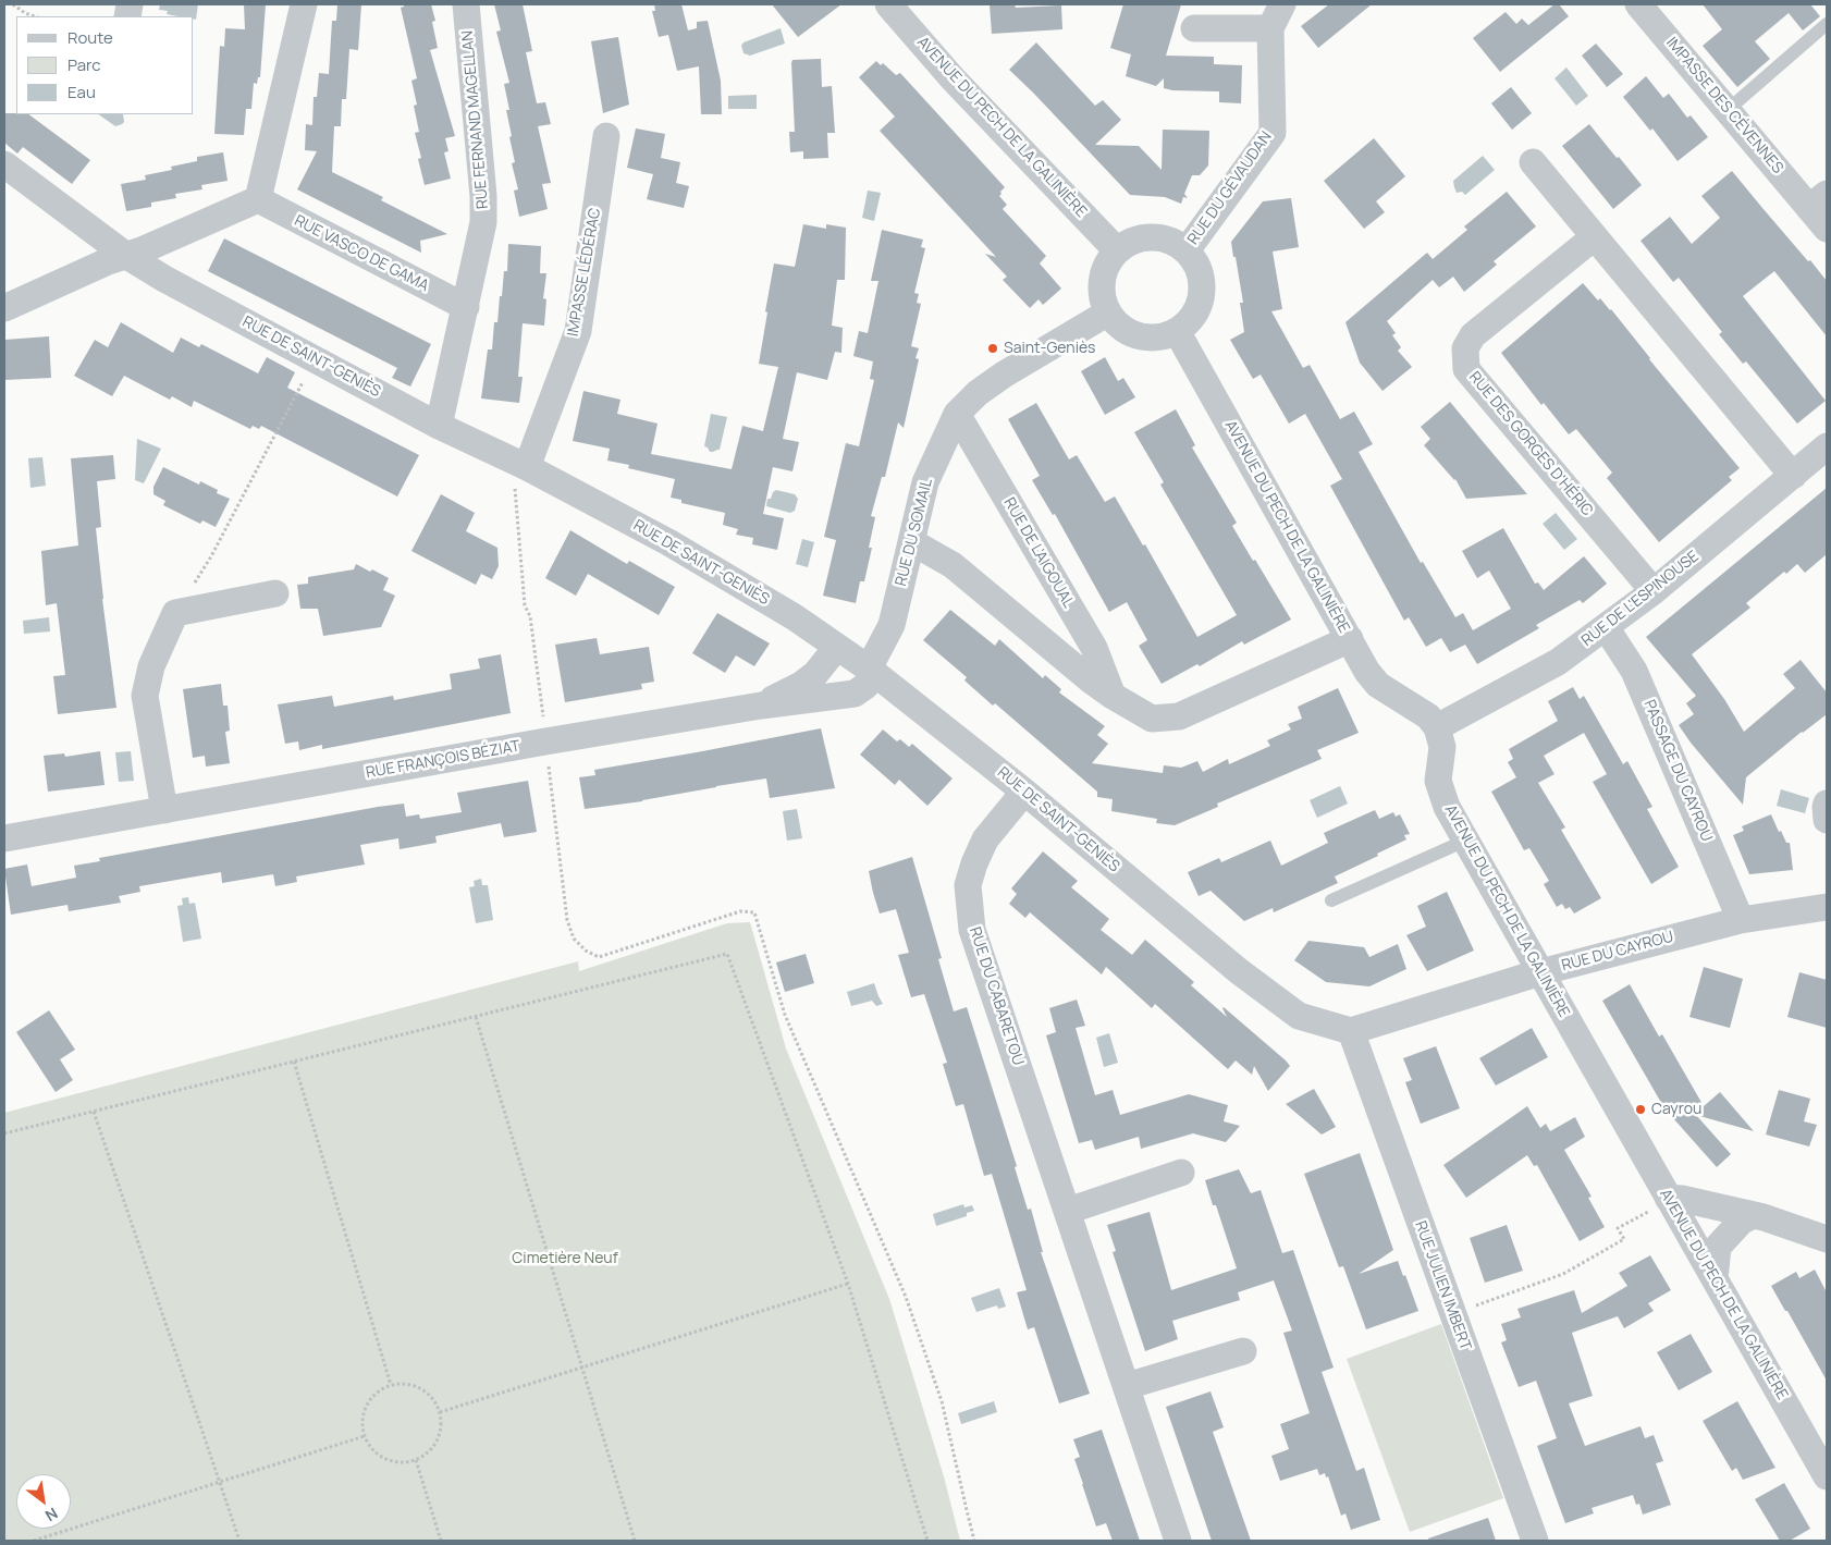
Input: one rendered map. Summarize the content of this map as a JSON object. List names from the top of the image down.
{
  "streets": {
    "street": [
      "IMPASSE DES CÉVENNES",
      "RUE FERNAND MAGELLAN",
      "AVENUE DU PECH DE LA GALINIÈRE",
      "RUE DU GÉVAUDAN",
      "RUE VASCO DE GAMA",
      "IMPASSE LÉDÉRAC",
      "RUE DE SAINT-GENIÈS",
      "RUE DES GORGES D'HÉRIC",
      "RUE DU SOMAIL",
      "RUE DE L'AIGOUAL",
      "RUE DE L'ESPINOUSE",
      "RUE FRANÇOIS BÉZIAT",
      "PASSAGE DU CAYROU",
      "RUE DU CAYROU",
      "RUE DU CABARETOU",
      "RUE JULIEN IMBERT"
    ]
  },
  "crossings": [
    ["RUE FERNAND MAGELLAN", "RUE VASCO DE GAMA"],
    ["RUE FERNAND MAGELLAN", "RUE DE SAINT-GENIÈS"],
    ["AVENUE DU PECH DE LA GALINIÈRE", "RUE DU GÉVAUDAN"],
    ["AVENUE DU PECH DE LA GALINIÈRE", "RUE DU SOMAIL"],
    ["AVENUE DU PECH DE LA GALINIÈRE", "RUE DE L'ESPINOUSE"],
    ["AVENUE DU PECH DE LA GALINIÈRE", "RUE DU CAYROU"],
    ["RUE DU GÉVAUDAN", "RUE DU SOMAIL"],
    ["IMPASSE LÉDÉRAC", "RUE DE SAINT-GENIÈS"],
    ["RUE DE SAINT-GENIÈS", "RUE DU SOMAIL"],
    ["RUE DE SAINT-GENIÈS", "RUE FRANÇOIS BÉZIAT"],
    ["RUE DE SAINT-GENIÈS", "RUE DU CAYROU"],
    ["RUE DE SAINT-GENIÈS", "RUE DU CABARETOU"],
    ["RUE DE SAINT-GENIÈS", "RUE JULIEN IMBERT"],
    ["RUE DES GORGES D'HÉRIC", "RUE DE L'ESPINOUSE"],
    ["RUE DU SOMAIL", "RUE DE L'AIGOUAL"],
    ["RUE DU SOMAIL", "RUE FRANÇOIS BÉZIAT"],
    ["RUE DE L'ESPINOUSE", "PASSAGE DU CAYROU"],
    ["PASSAGE DU CAYROU", "RUE DU CAYROU"],
    ["RUE DU CAYROU", "RUE JULIEN IMBERT"]
  ],
  "parks": ["Cimetière Neuf"],
  "places": ["Saint-Geniès", "Cayrou"],
  "legend": ["Route", "Parc", "Eau"],
  "north": "bottom right"
}
